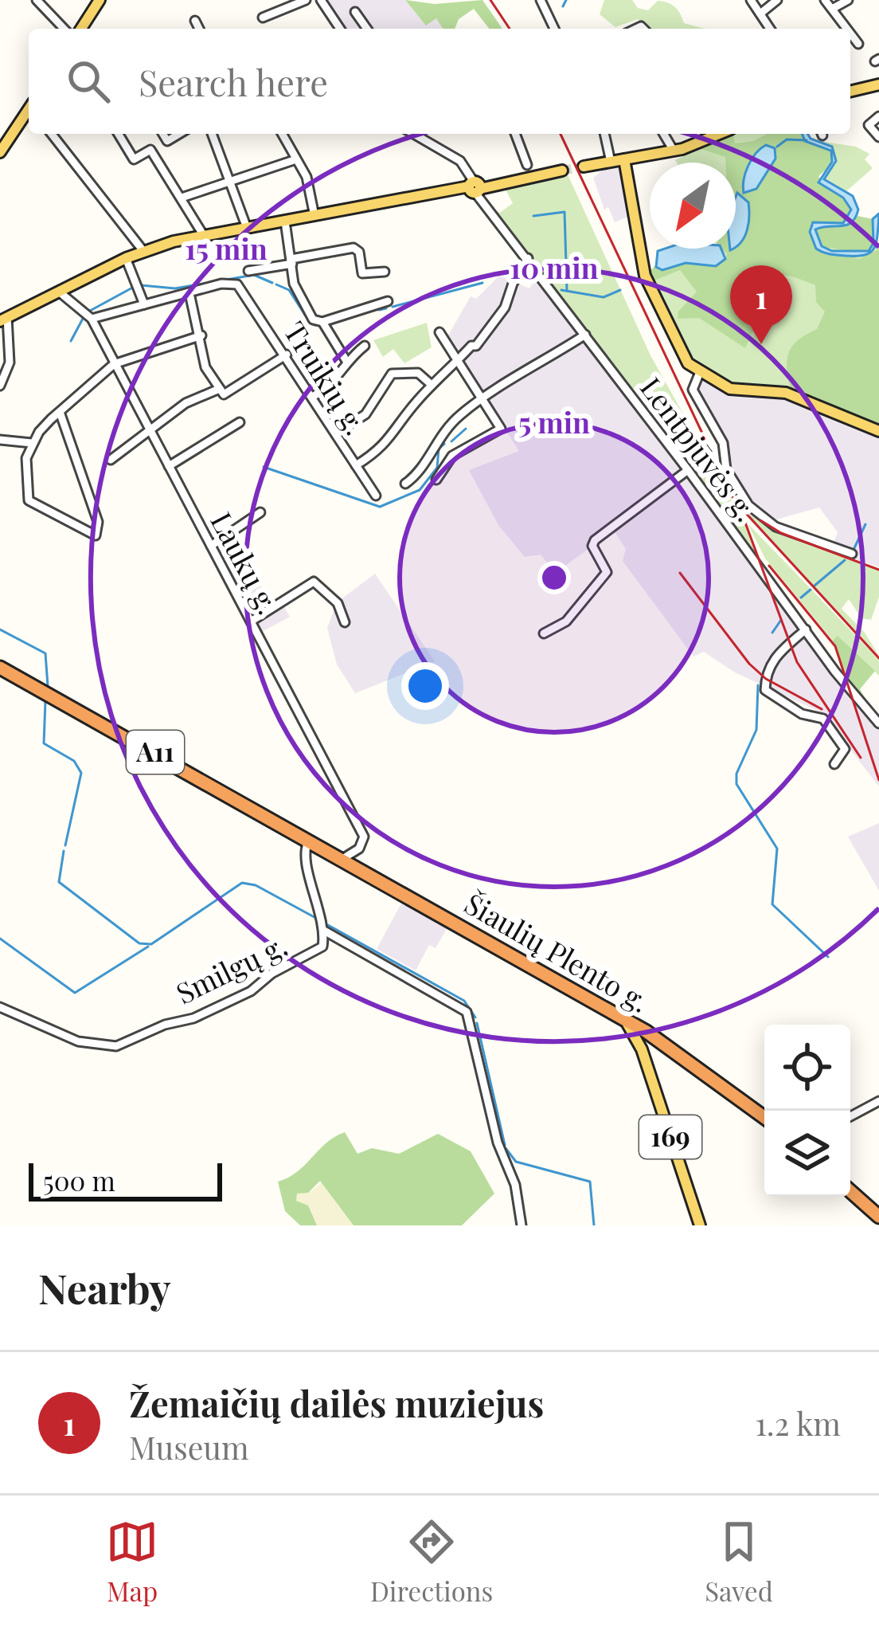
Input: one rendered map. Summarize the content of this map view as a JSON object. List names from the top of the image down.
{
  "streets": {
    "highway": ["A11", "Šiaulių Plento g."],
    "main road": ["169"],
    "street": [
      "Truikių g.",
      "Lentpjūvės g.",
      "Laukų g.",
      "Smilgų g."
    ]
  },
  "crossings": [
    ["Laukų g.", "Šiaulių Plento g."],
    ["A11", "Šiaulių Plento g."],
    ["A11", "Smilgų g."],
    ["Šiaulių Plento g.", "Smilgų g."],
    ["Šiaulių Plento g.", "169"]
  ],
  "scale_bar": "500 m",
  "north": "bottom left",
  "page": {
    "search": "Search here",
    "pins": "1",
    "scale": "500 m",
    "heading": "Nearby",
    "list": [
      {
        "mark": "1",
        "name": "Žemaičių dailės muziejus",
        "note": "Museum",
        "value": "1.2 km"
      }
    ],
    "nav": ["Map", "Directions", "Saved"]
  },
  "rings": ["15 min", "10 min", "5 min"]
}
